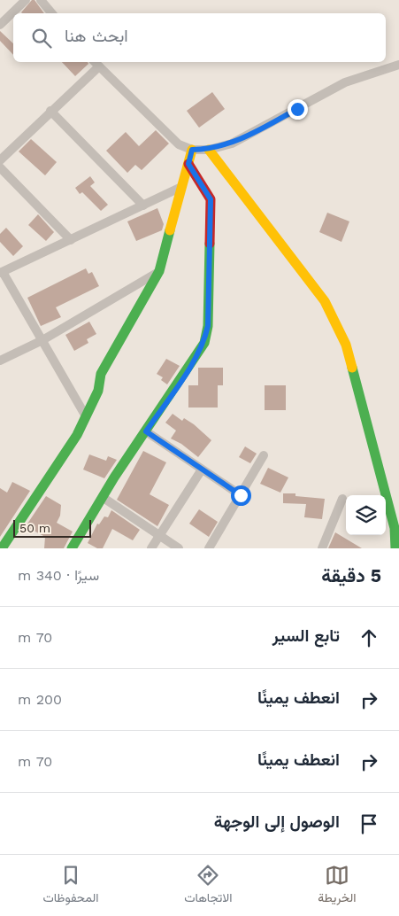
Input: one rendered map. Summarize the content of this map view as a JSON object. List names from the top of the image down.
{
  "scale_bar": "50 m",
  "page": {
    "search": "ابحث هنا",
    "scale": "50 m",
    "heading": ["5 دقيقة", "سيرًا · 340 m"],
    "list": [
      ["تابع السير", "70 m"],
      ["انعطف يمينًا", "200 m"],
      ["انعطف يمينًا", "70 m"],
      "الوصول إلى الوجهة"
    ],
    "nav": ["الخريطة", "الاتجاهات", "المحفوظات"]
  }
}
